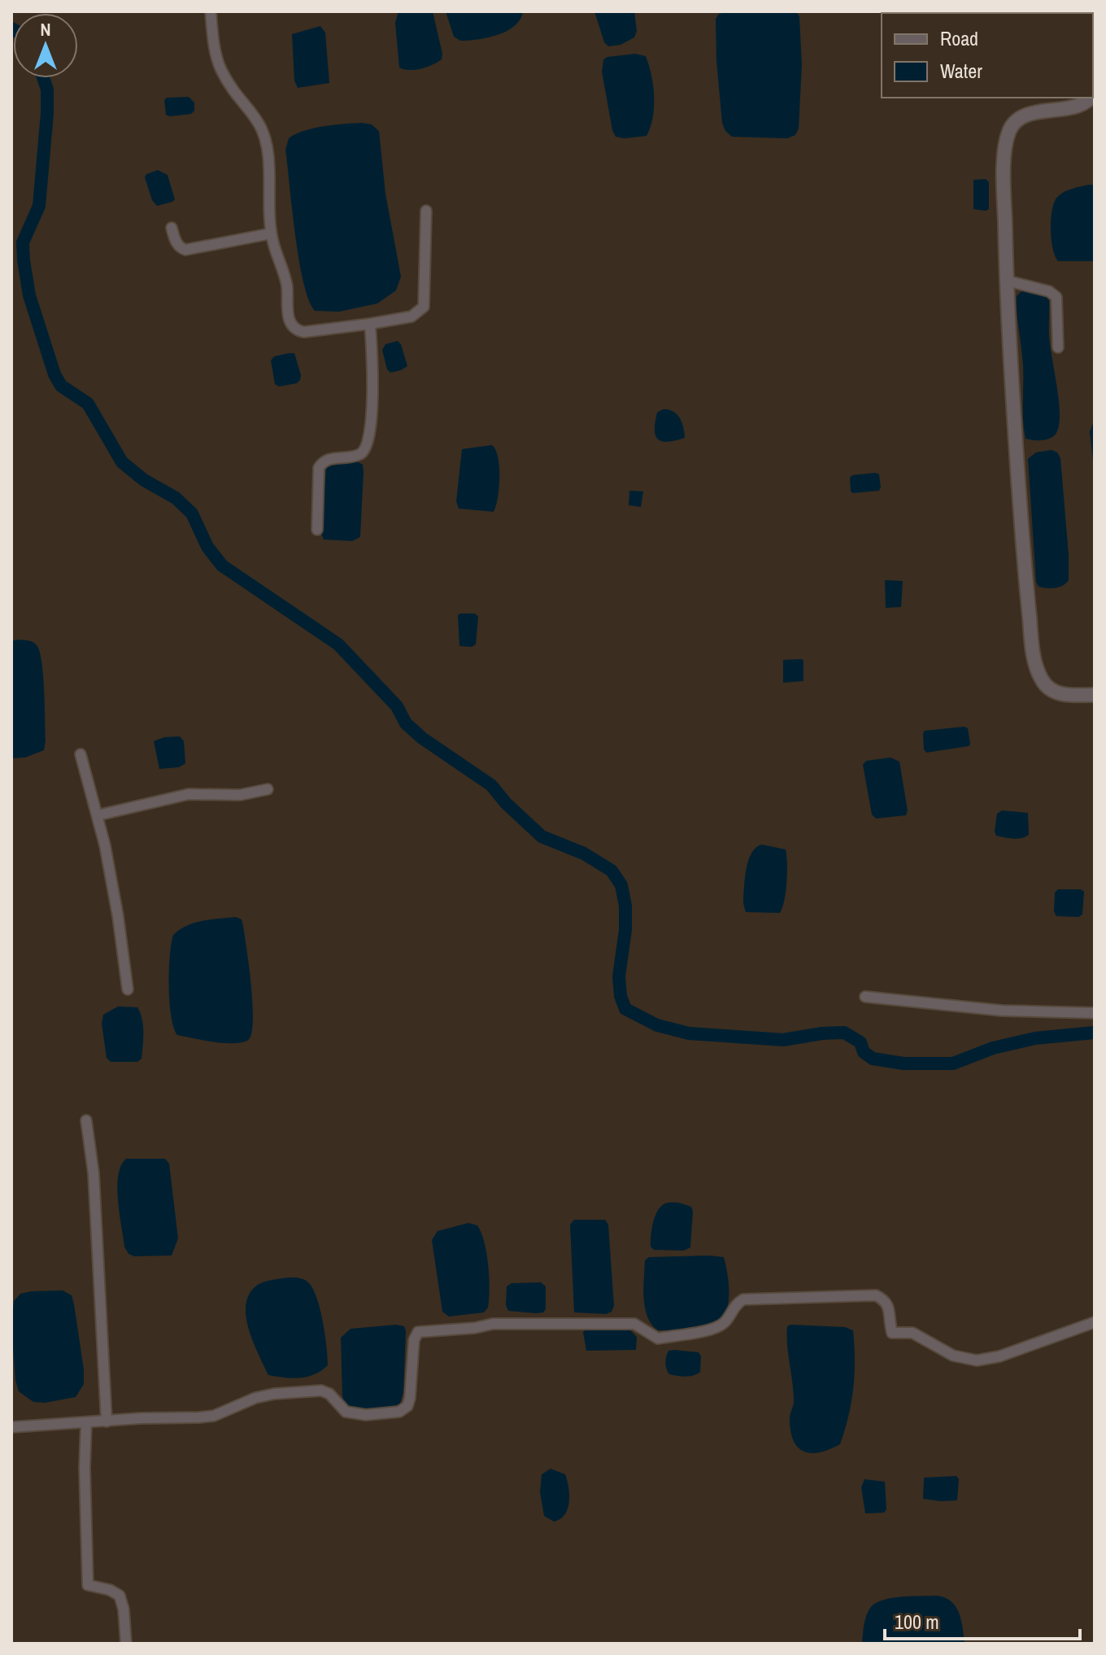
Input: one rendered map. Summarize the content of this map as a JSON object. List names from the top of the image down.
{
  "legend": ["Road", "Water"],
  "scale_bar": "100 m",
  "north": "top"
}
